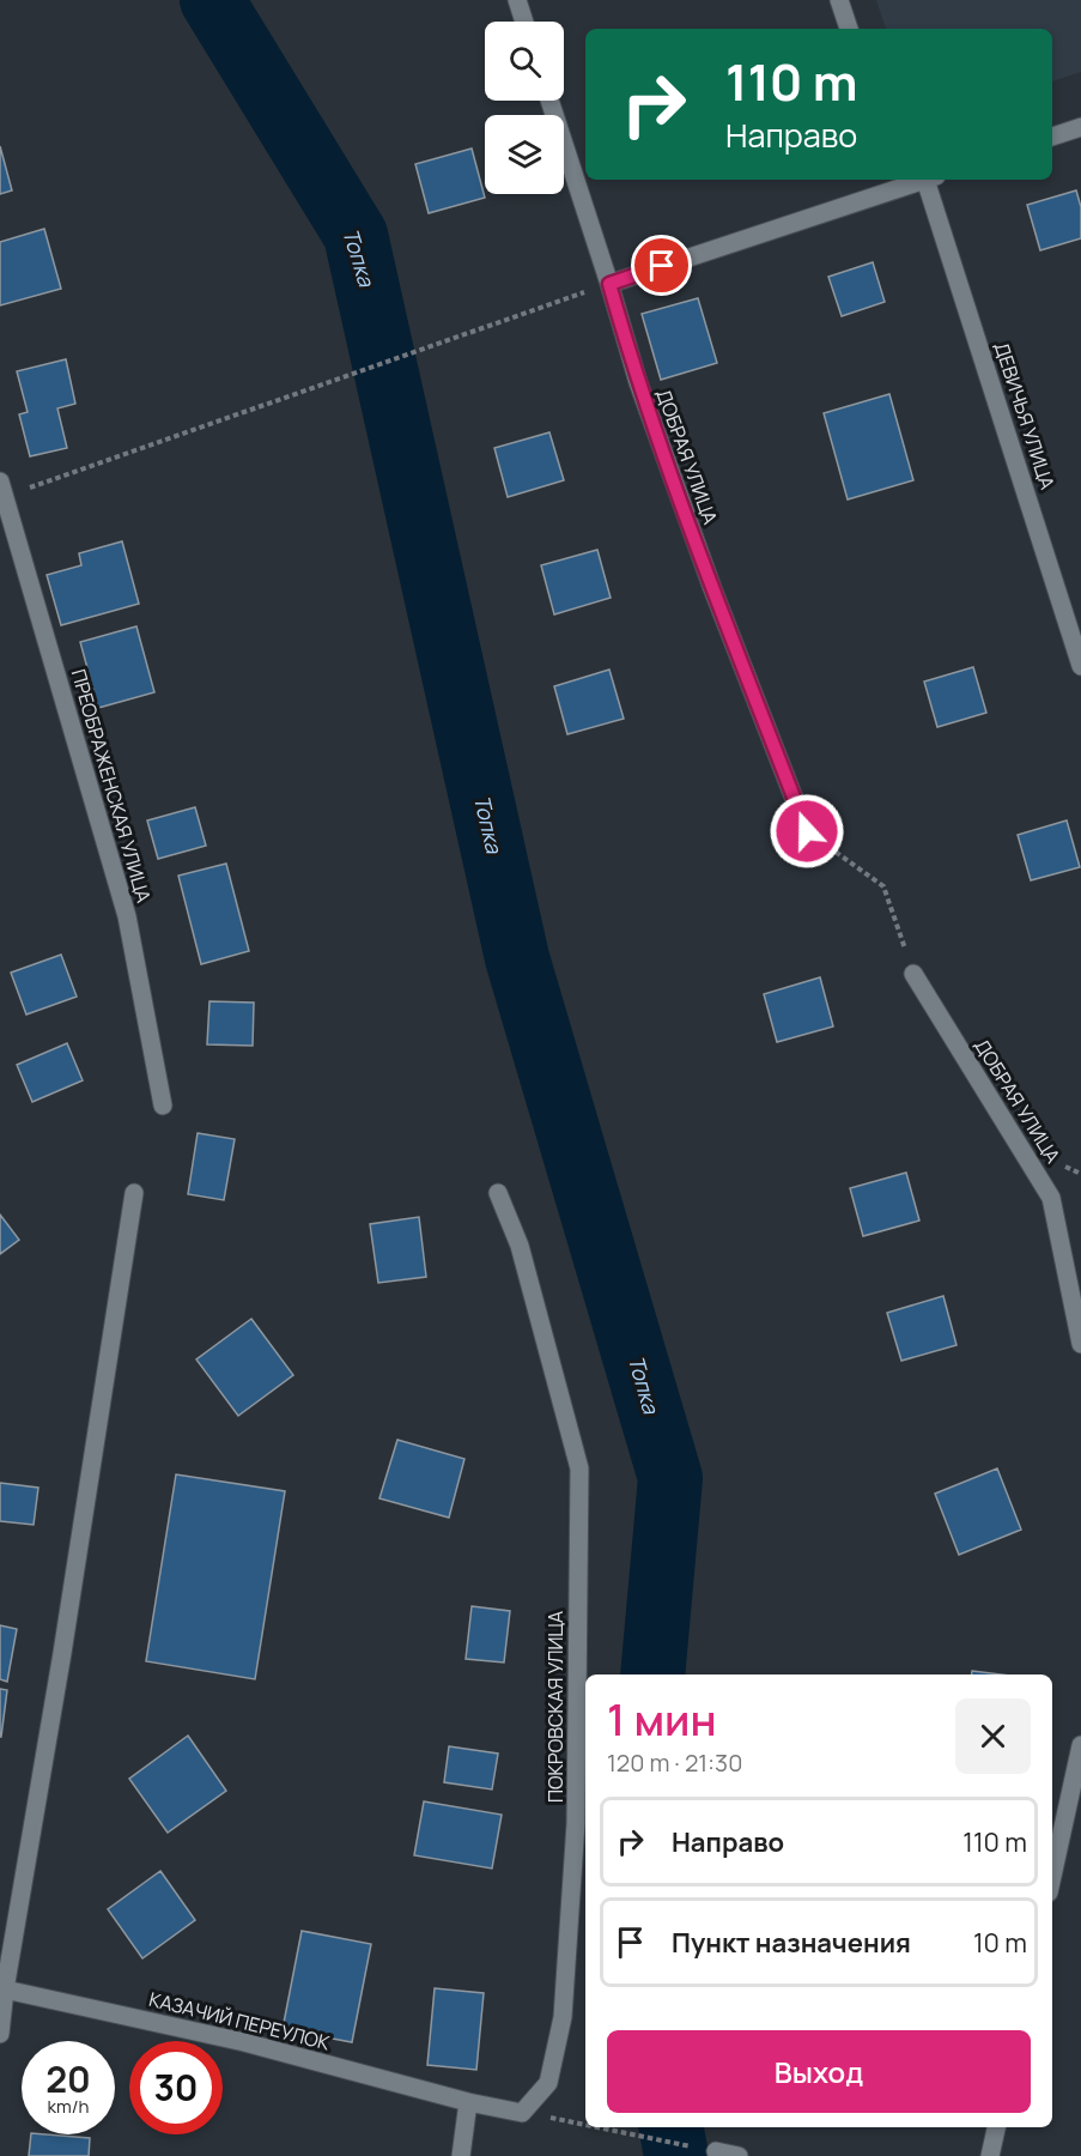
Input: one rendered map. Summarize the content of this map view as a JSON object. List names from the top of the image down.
{
  "streets": {
    "street": [
      "ДЕВИЧЬЯ УЛИЦА",
      "ДОБРАЯ УЛИЦА",
      "ПРЕОБРАЖЕНСКАЯ УЛИЦА",
      "ПОКРОВСКАЯ УЛИЦА",
      "КАЗАЧИЙ ПЕРЕУЛОК"
    ]
  },
  "water": ["Топка"],
  "page": {
    "turn": ["110 m", "Направо"],
    "heading": ["1 мин", "120 m · 21:30"],
    "list": [
      {
        "name": "Направо",
        "value": "110 m"
      },
      {
        "name": "Пункт назначения",
        "value": "10 m"
      }
    ],
    "buttons": "Выход",
    "speed": "20 km/h",
    "limit": "30"
  }
}
